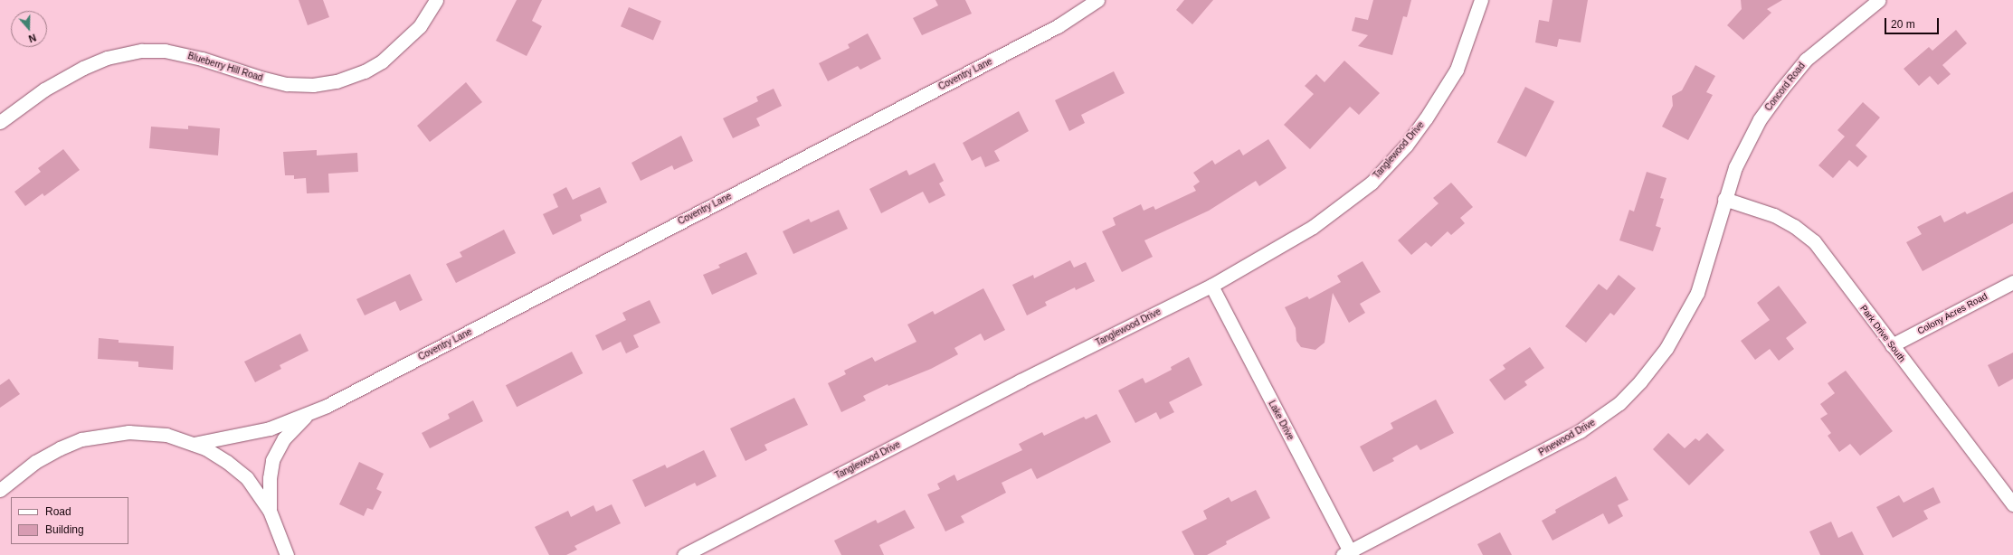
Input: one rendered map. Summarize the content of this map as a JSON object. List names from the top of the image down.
{
  "streets": {
    "street": [
      "Blueberry Hill Road",
      "Coventry Lane",
      "Concord Road",
      "Tanglewood Drive",
      "Colony Acres Road",
      "Park Drive South",
      "Lake Drive",
      "Pinewood Drive"
    ]
  },
  "crossings": [
    ["Concord Road", "Park Drive South"],
    ["Concord Road", "Pinewood Drive"],
    ["Tanglewood Drive", "Lake Drive"],
    ["Colony Acres Road", "Park Drive South"],
    ["Park Drive South", "Pinewood Drive"],
    ["Lake Drive", "Pinewood Drive"]
  ],
  "legend": ["Road", "Building"],
  "scale_bar": "20 m",
  "north": "bottom"
}
